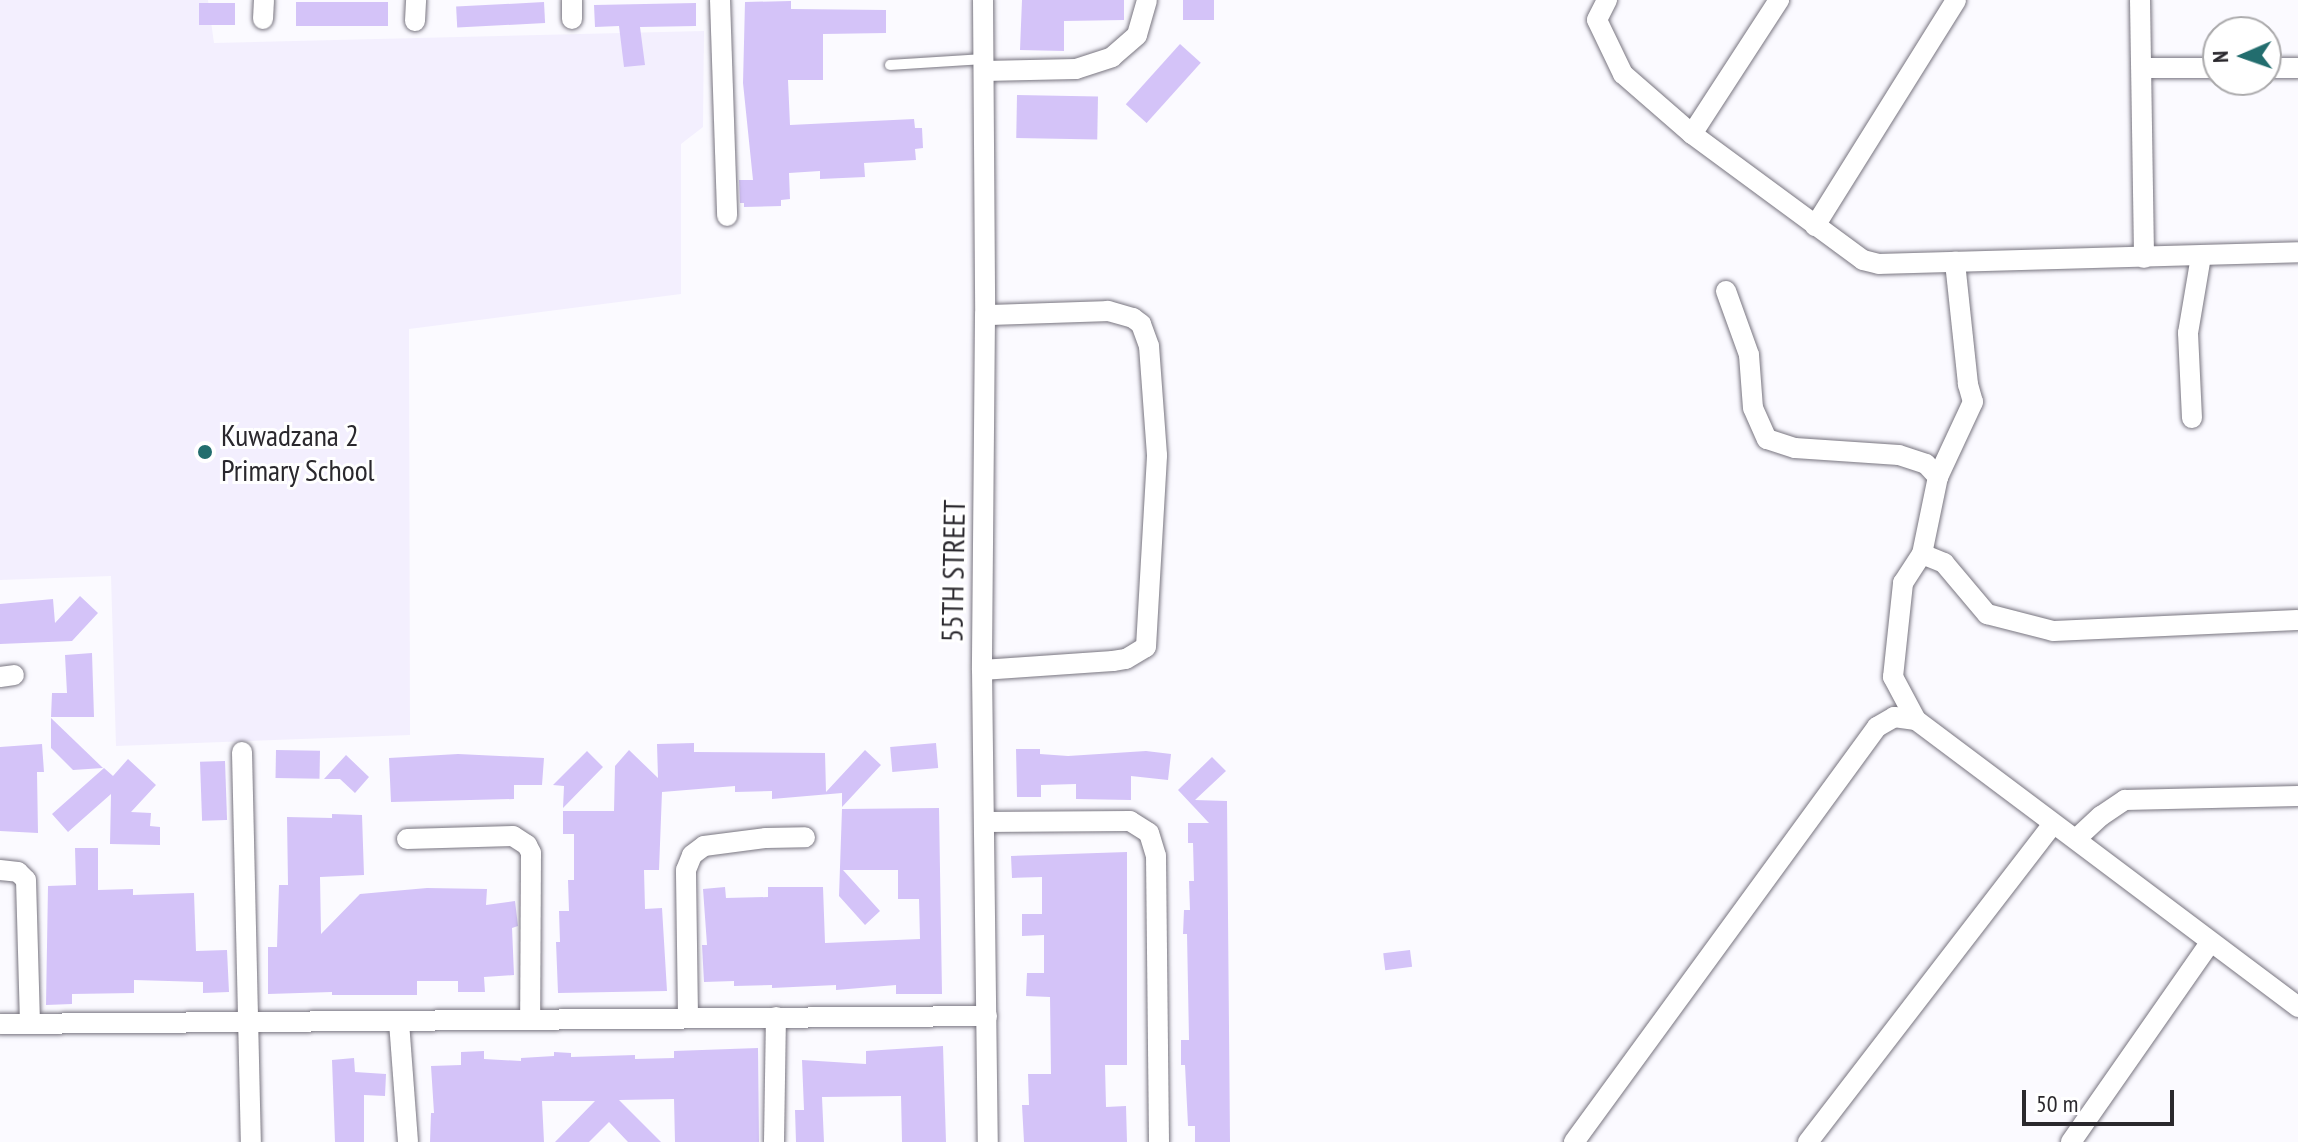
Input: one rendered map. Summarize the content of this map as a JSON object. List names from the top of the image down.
{
  "streets": {
    "street": ["55TH STREET"]
  },
  "places": ["Kuwadzana 2 Primary School"],
  "scale_bar": "50 m",
  "north": "left"
}
